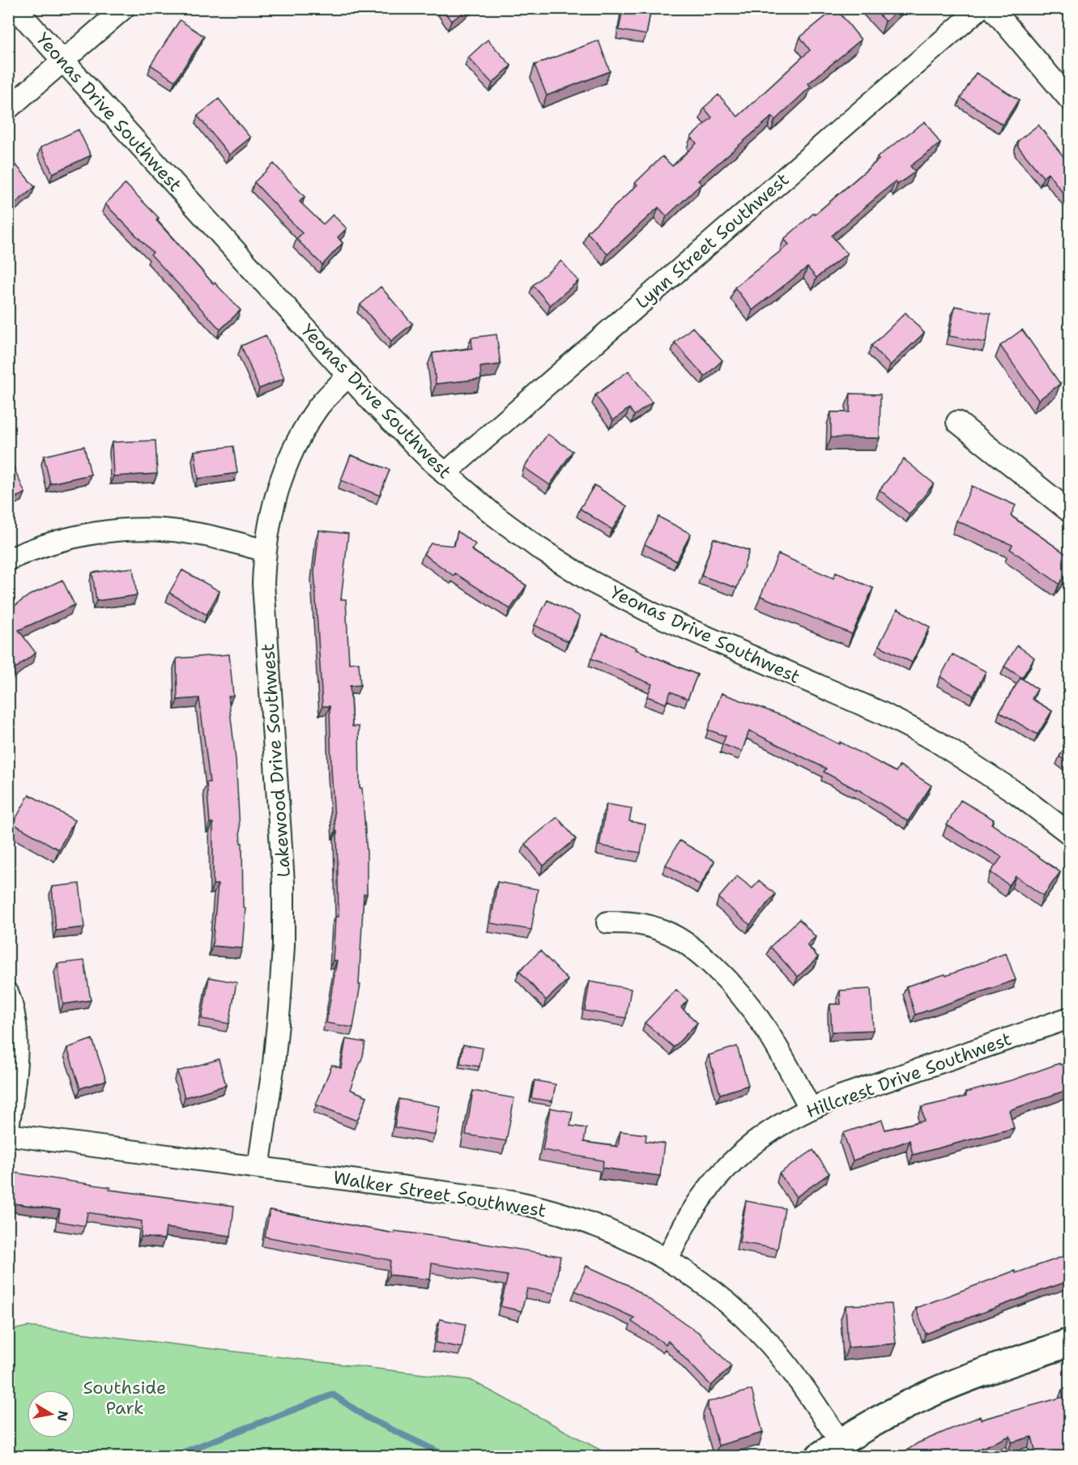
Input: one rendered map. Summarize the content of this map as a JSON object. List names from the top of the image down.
{
  "streets": {
    "street": [
      "Yeonas Drive Southwest",
      "Lynn Street Southwest",
      "Lakewood Drive Southwest",
      "Hillcrest Drive Southwest",
      "Walker Street Southwest"
    ]
  },
  "crossings": [
    ["Yeonas Drive Southwest", "Lynn Street Southwest"],
    ["Yeonas Drive Southwest", "Lakewood Drive Southwest"],
    ["Lakewood Drive Southwest", "Walker Street Southwest"],
    ["Hillcrest Drive Southwest", "Walker Street Southwest"]
  ],
  "parks": ["Southside Park"],
  "north": "right"
}
